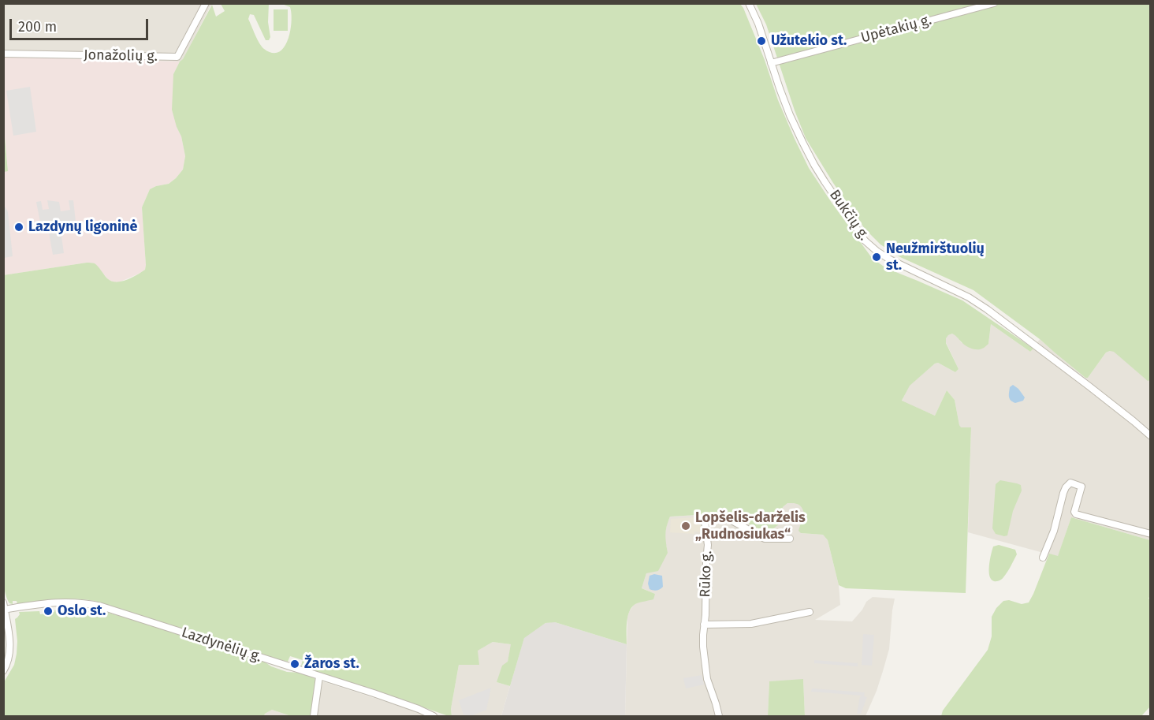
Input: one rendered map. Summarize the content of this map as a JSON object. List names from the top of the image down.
{
  "streets": {
    "street": [
      "Upėtakių g.",
      "Jonažolių g.",
      "Bukčių g.",
      "Rūko g.",
      "Lazdynėlių g."
    ]
  },
  "crossings": [
    ["Upėtakių g.", "Bukčių g."]
  ],
  "places": [
    "Užutekio st.",
    "Lazdynų ligoninė",
    "Neužmirštuolių st.",
    "Lopšelis-darželis „Rudnosiukas“",
    "Oslo st.",
    "Žaros st."
  ],
  "scale_bar": "200 m"
}
